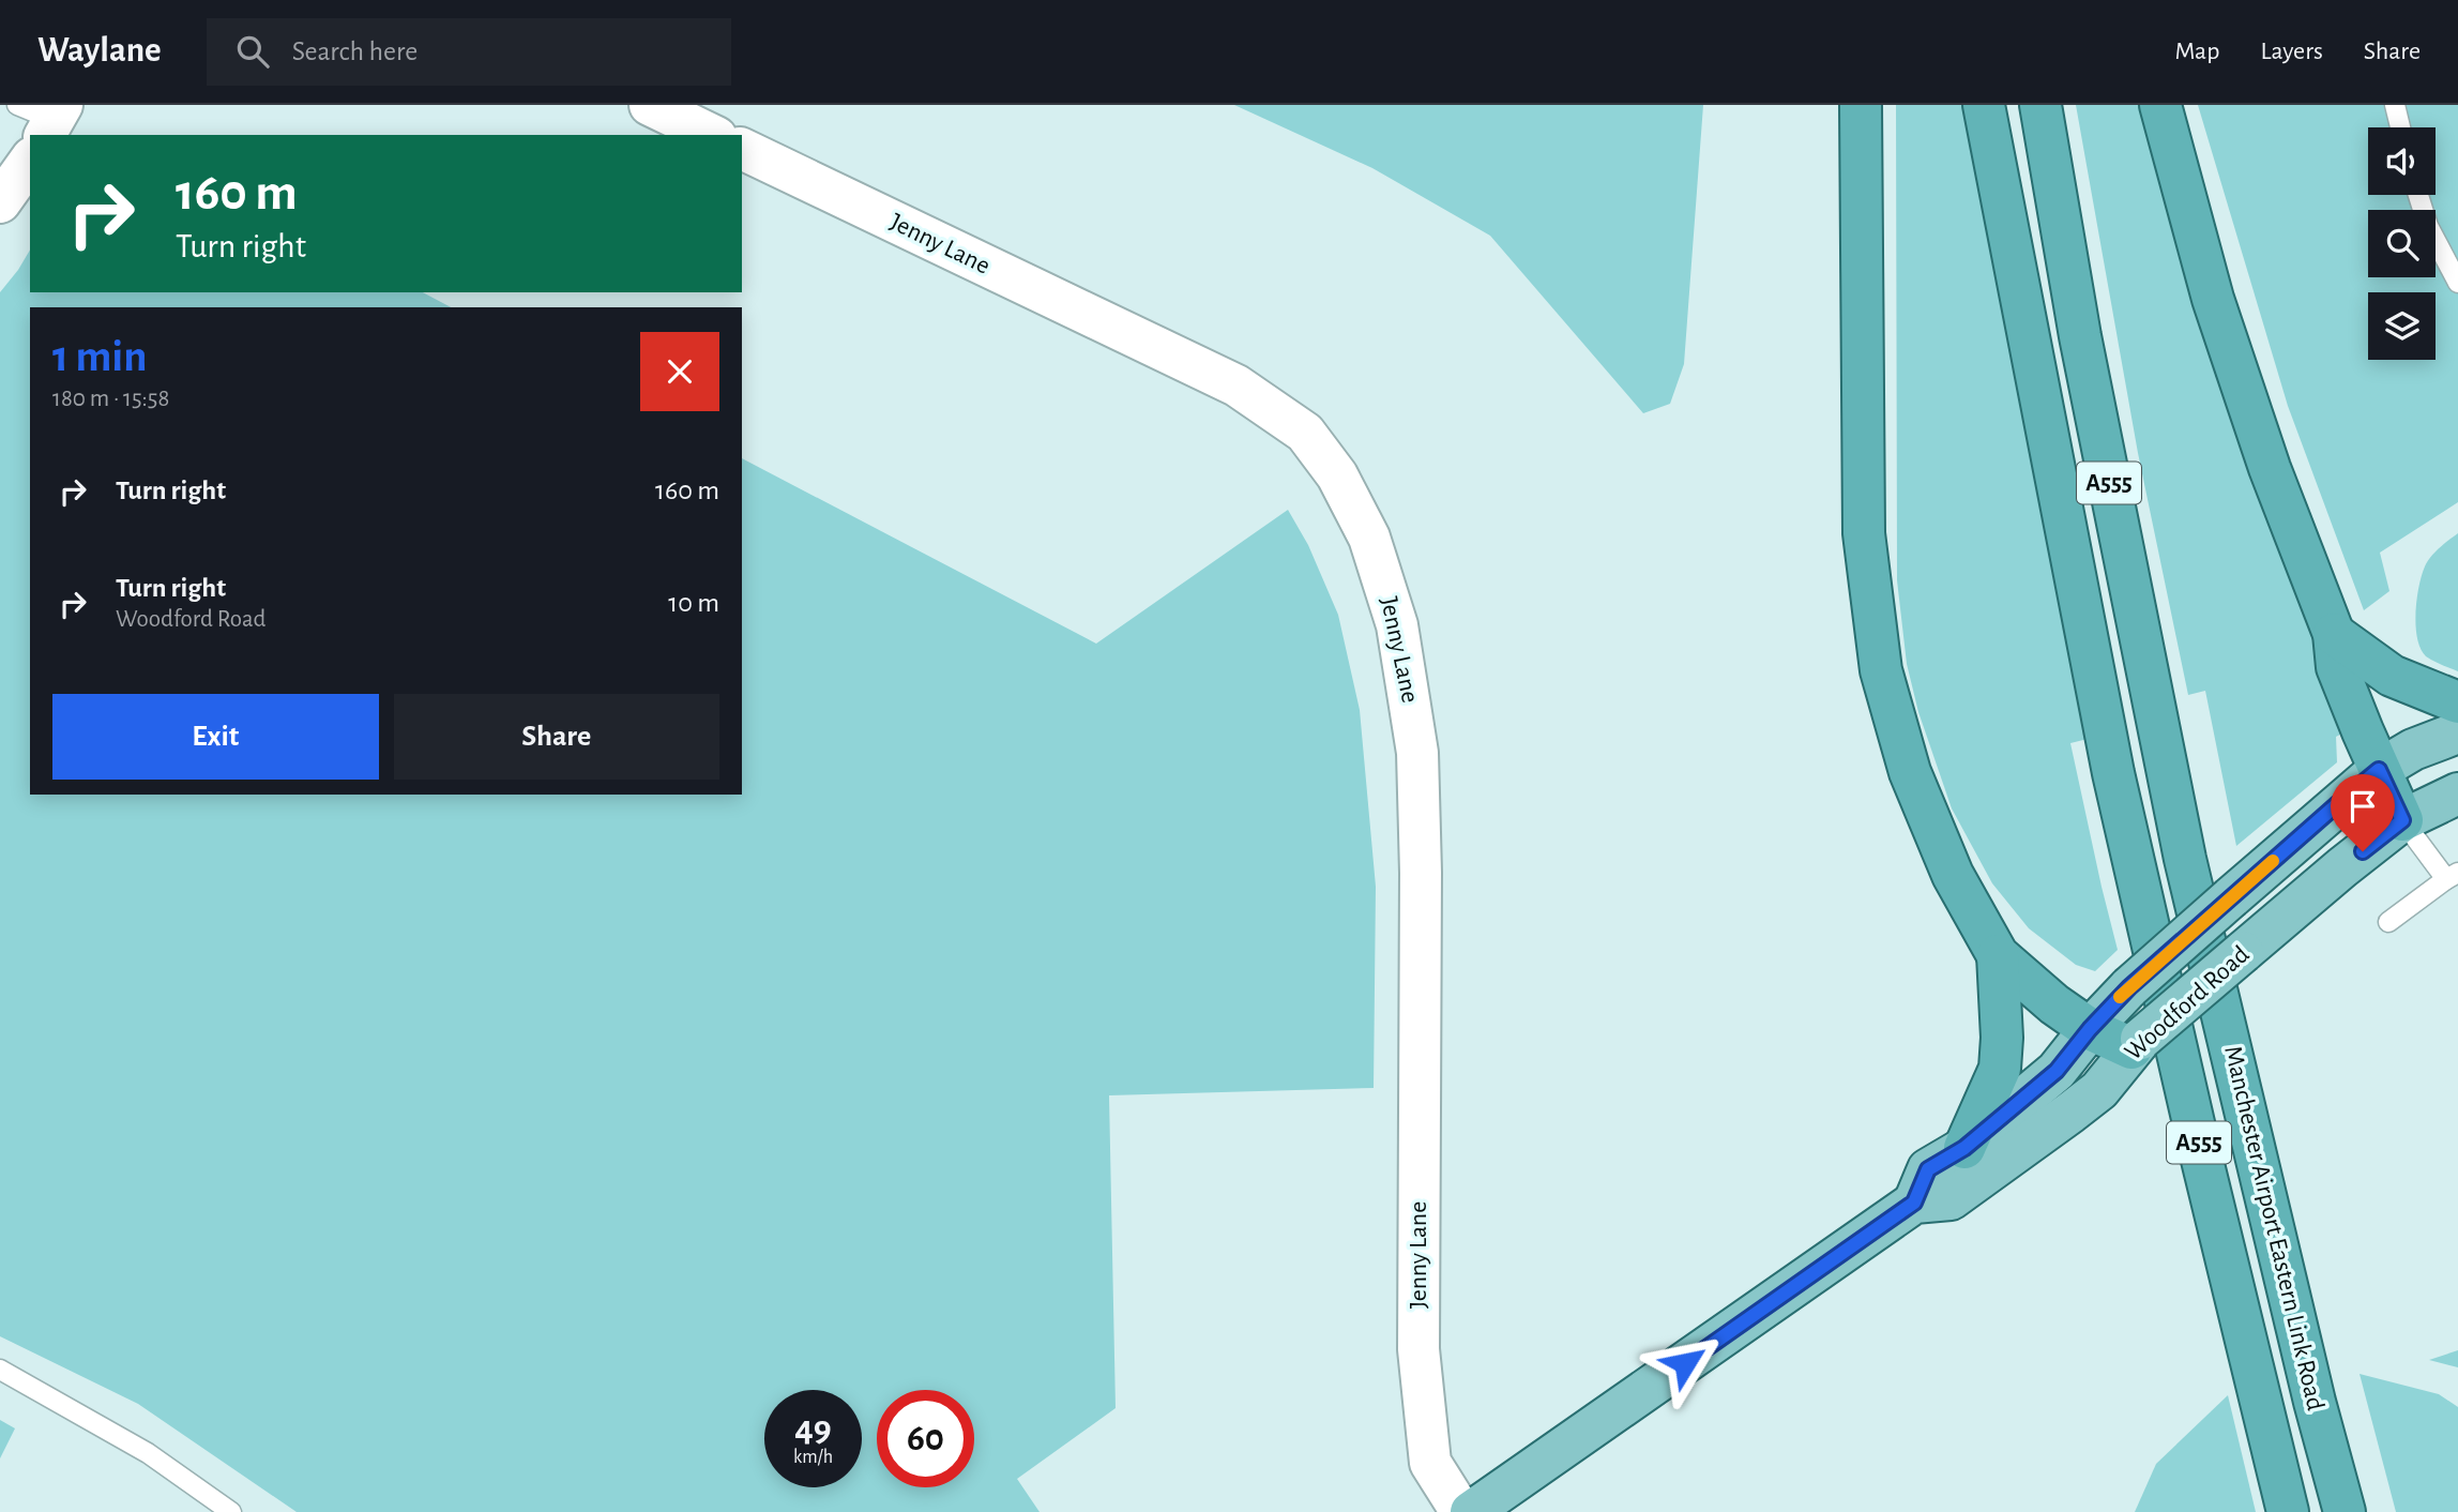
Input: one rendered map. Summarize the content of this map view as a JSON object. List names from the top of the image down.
{
  "streets": {
    "highway": ["A555", "Manchester Airport Eastern Link Road"],
    "main road": ["Woodford Road"],
    "street": ["Jenny Lane"]
  },
  "page": {
    "header": "Waylane",
    "search": "Search here",
    "nav": ["Map", "Layers", "Share"],
    "turn": ["160 m", "Turn right"],
    "heading": ["1 min", "180 m · 15:58"],
    "list": [
      {
        "name": "Turn right",
        "value": "160 m"
      },
      {
        "name": "Turn right",
        "note": "Woodford Road",
        "value": "10 m"
      }
    ],
    "buttons": ["Exit", "Share"],
    "speed": "49 km/h",
    "limit": "60"
  }
}
